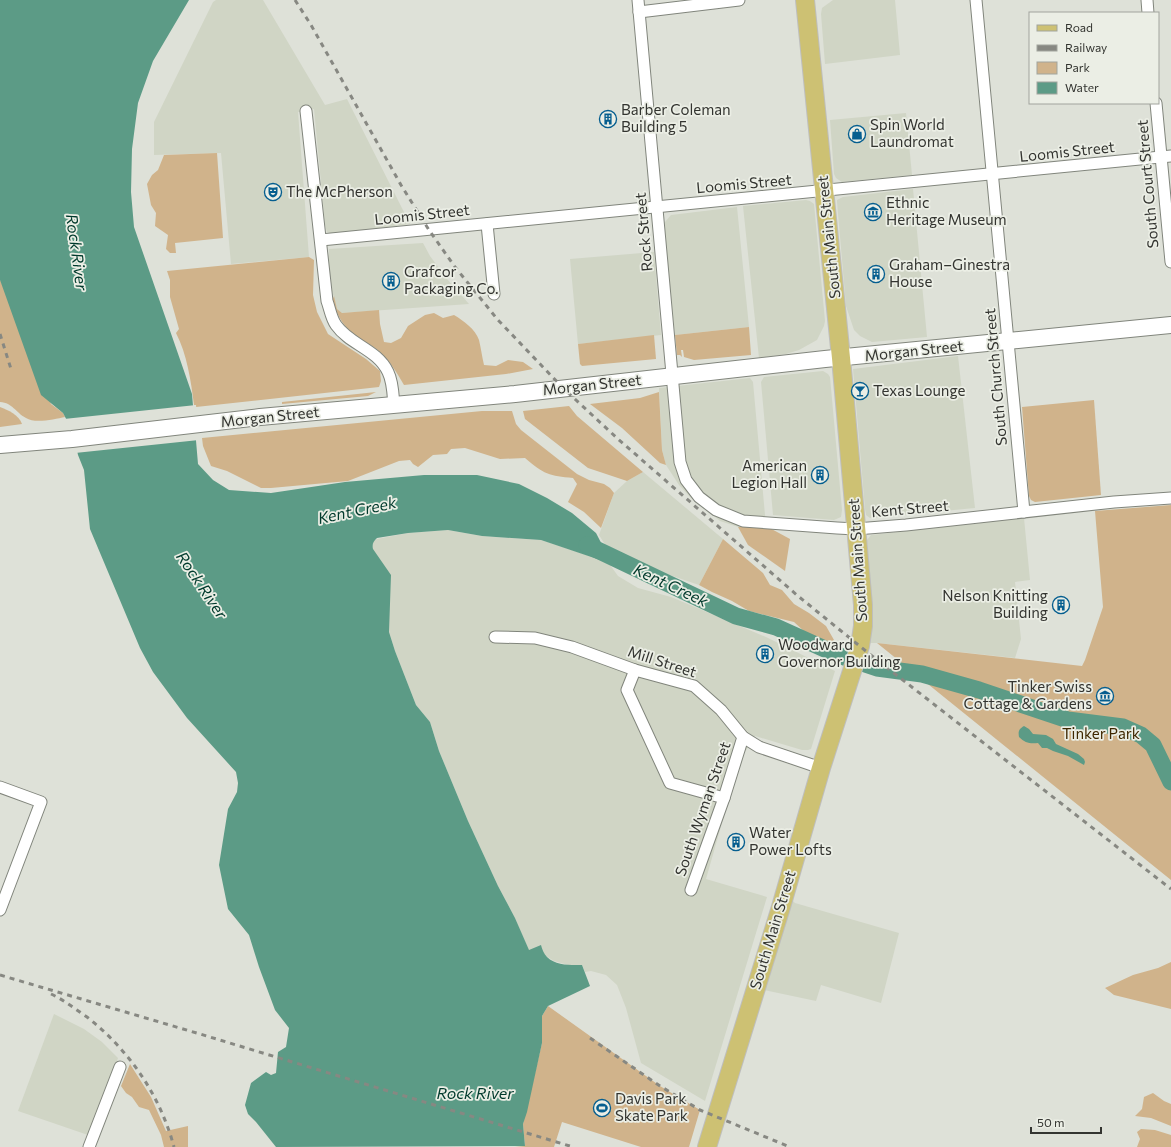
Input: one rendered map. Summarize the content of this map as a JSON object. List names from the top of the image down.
{
  "streets": {
    "main road": ["South Main Street", "Morgan Street"],
    "street": [
      "Loomis Street",
      "South Court Street",
      "Rock Street",
      "South Church Street",
      "Kent Street",
      "Mill Street",
      "South Wyman Street"
    ]
  },
  "crossings": [
    ["Loomis Street", "South Court Street"],
    ["Loomis Street", "Rock Street"],
    ["Loomis Street", "South Main Street"],
    ["Loomis Street", "South Church Street"],
    ["Rock Street", "Morgan Street"],
    ["Rock Street", "Kent Street"],
    ["South Main Street", "Morgan Street"],
    ["South Main Street", "Kent Street"],
    ["South Main Street", "Mill Street"],
    ["Morgan Street", "South Church Street"],
    ["South Church Street", "Kent Street"],
    ["Mill Street", "South Wyman Street"]
  ],
  "water": ["Rock River", "Kent Creek"],
  "parks": ["Tinker Park"],
  "places": {
    "building": [
      "Barber Coleman Building 5",
      "Graham–Ginestra House",
      "Grafcor Packaging Co.",
      "American Legion Hall",
      "Nelson Knitting Building",
      "Woodward Governor Building",
      "Water Power Lofts"
    ],
    "shop": ["Spin World Laundromat"],
    "theatre": ["The McPherson"],
    "museum": ["Ethnic Heritage Museum", "Tinker Swiss Cottage & Gardens"],
    "bar": ["Texas Lounge"],
    "sports": ["Davis Park Skate Park"]
  },
  "legend": [
    "Road",
    "Railway",
    "Park",
    "Water"
  ],
  "scale_bar": "50 m"
}
